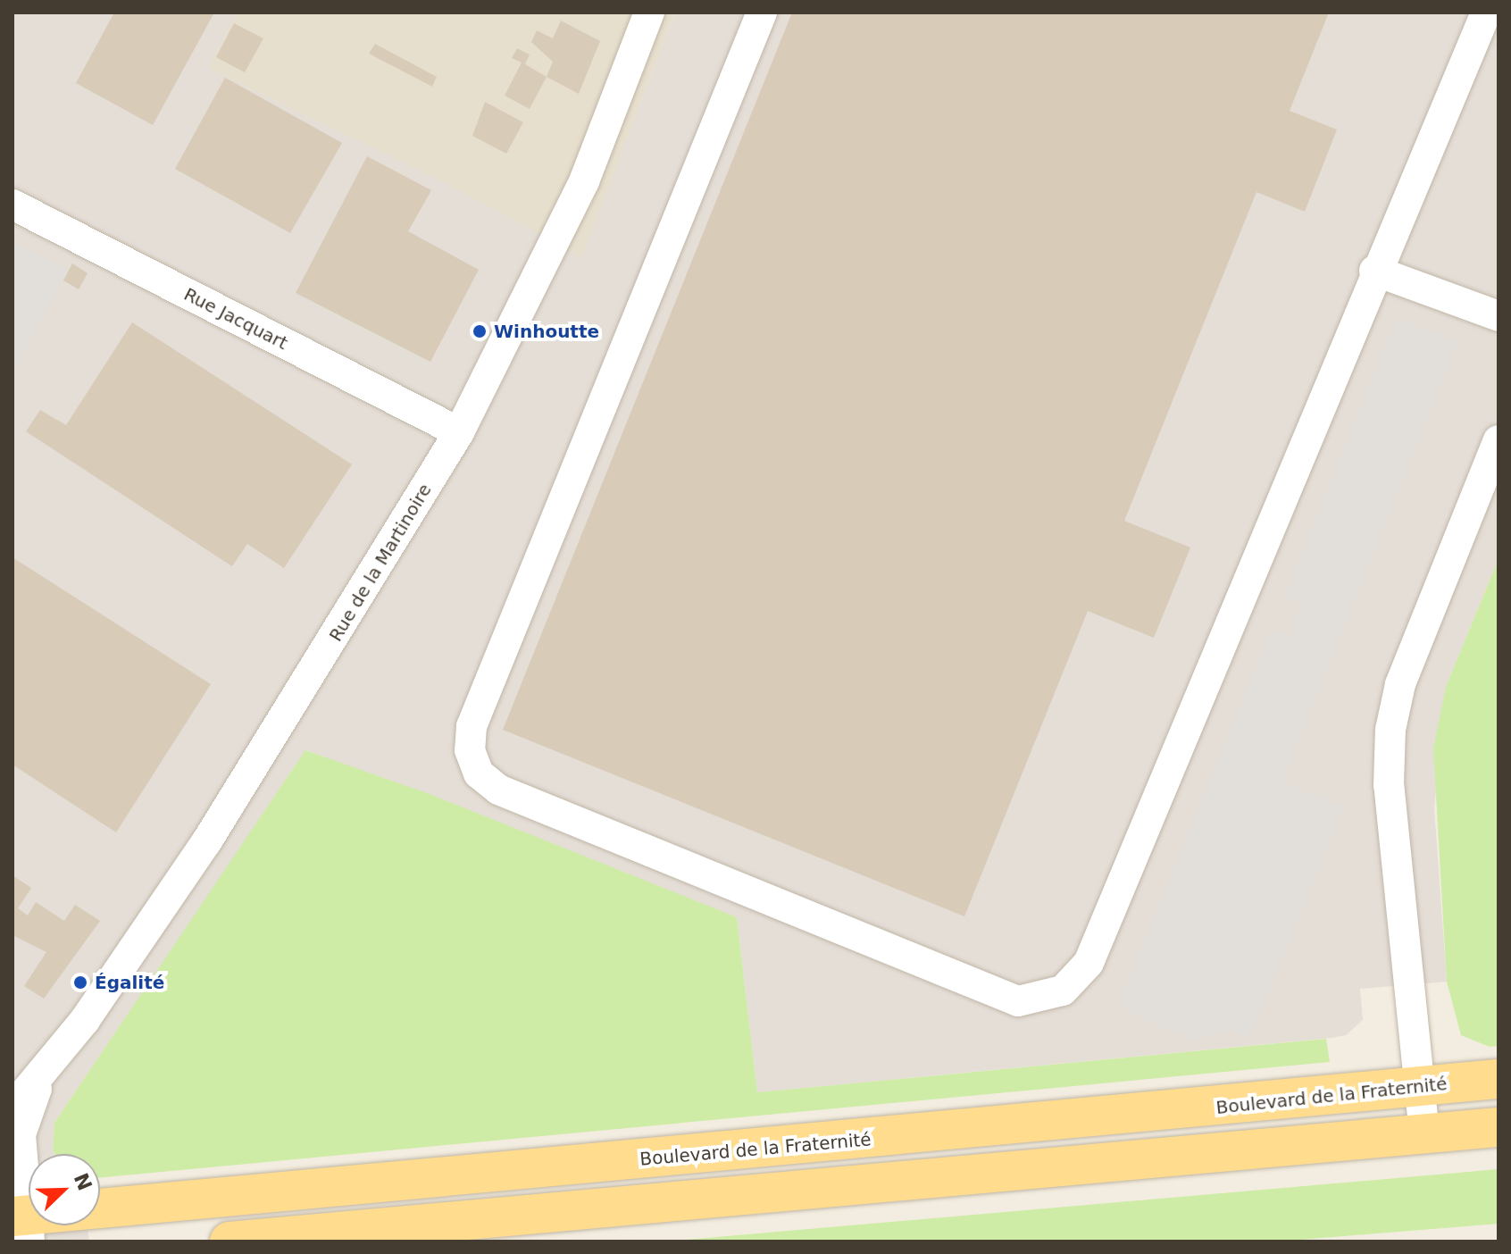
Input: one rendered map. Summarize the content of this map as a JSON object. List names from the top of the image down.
{
  "streets": {
    "main road": ["Boulevard de la Fraternité"],
    "street": ["Rue Jacquart", "Rue de la Martinoire"]
  },
  "crossings": [
    ["Rue Jacquart", "Rue de la Martinoire"],
    ["Rue de la Martinoire", "Boulevard de la Fraternité"]
  ],
  "places": ["Winhoutte", "Égalité"],
  "north": "top right"
}
